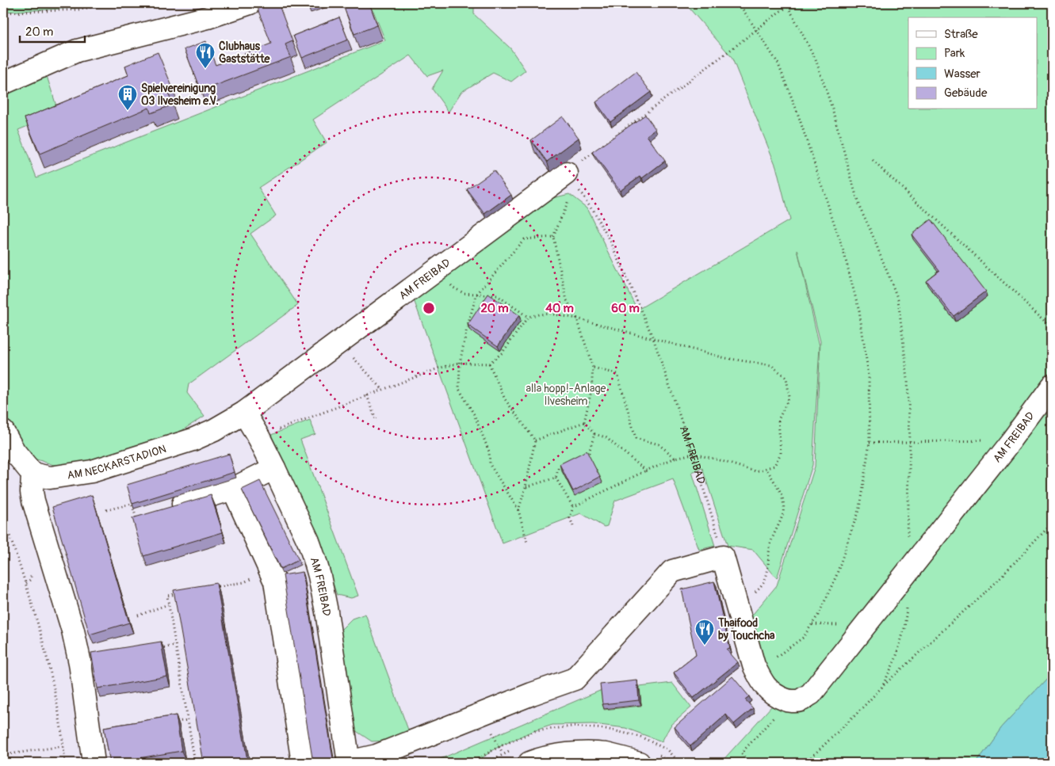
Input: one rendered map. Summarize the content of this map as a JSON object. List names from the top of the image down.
{
  "streets": {
    "street": ["AM FREIBAD", "AM NECKARSTADION"]
  },
  "crossings": [
    ["AM FREIBAD", "AM NECKARSTADION"]
  ],
  "parks": ["alla hopp!-Anlage Ilvesheim"],
  "places": {
    "restaurant": ["Clubhaus Gaststätte", "Thaifood by Touchcha"],
    "building": ["Spielvereinigung 03 Ilvesheim e.V."]
  },
  "legend": [
    "Straße",
    "Park",
    "Wasser",
    "Gebäude"
  ],
  "scale_bar": "20 m",
  "rings": ["20 m", "40 m", "60 m"]
}
